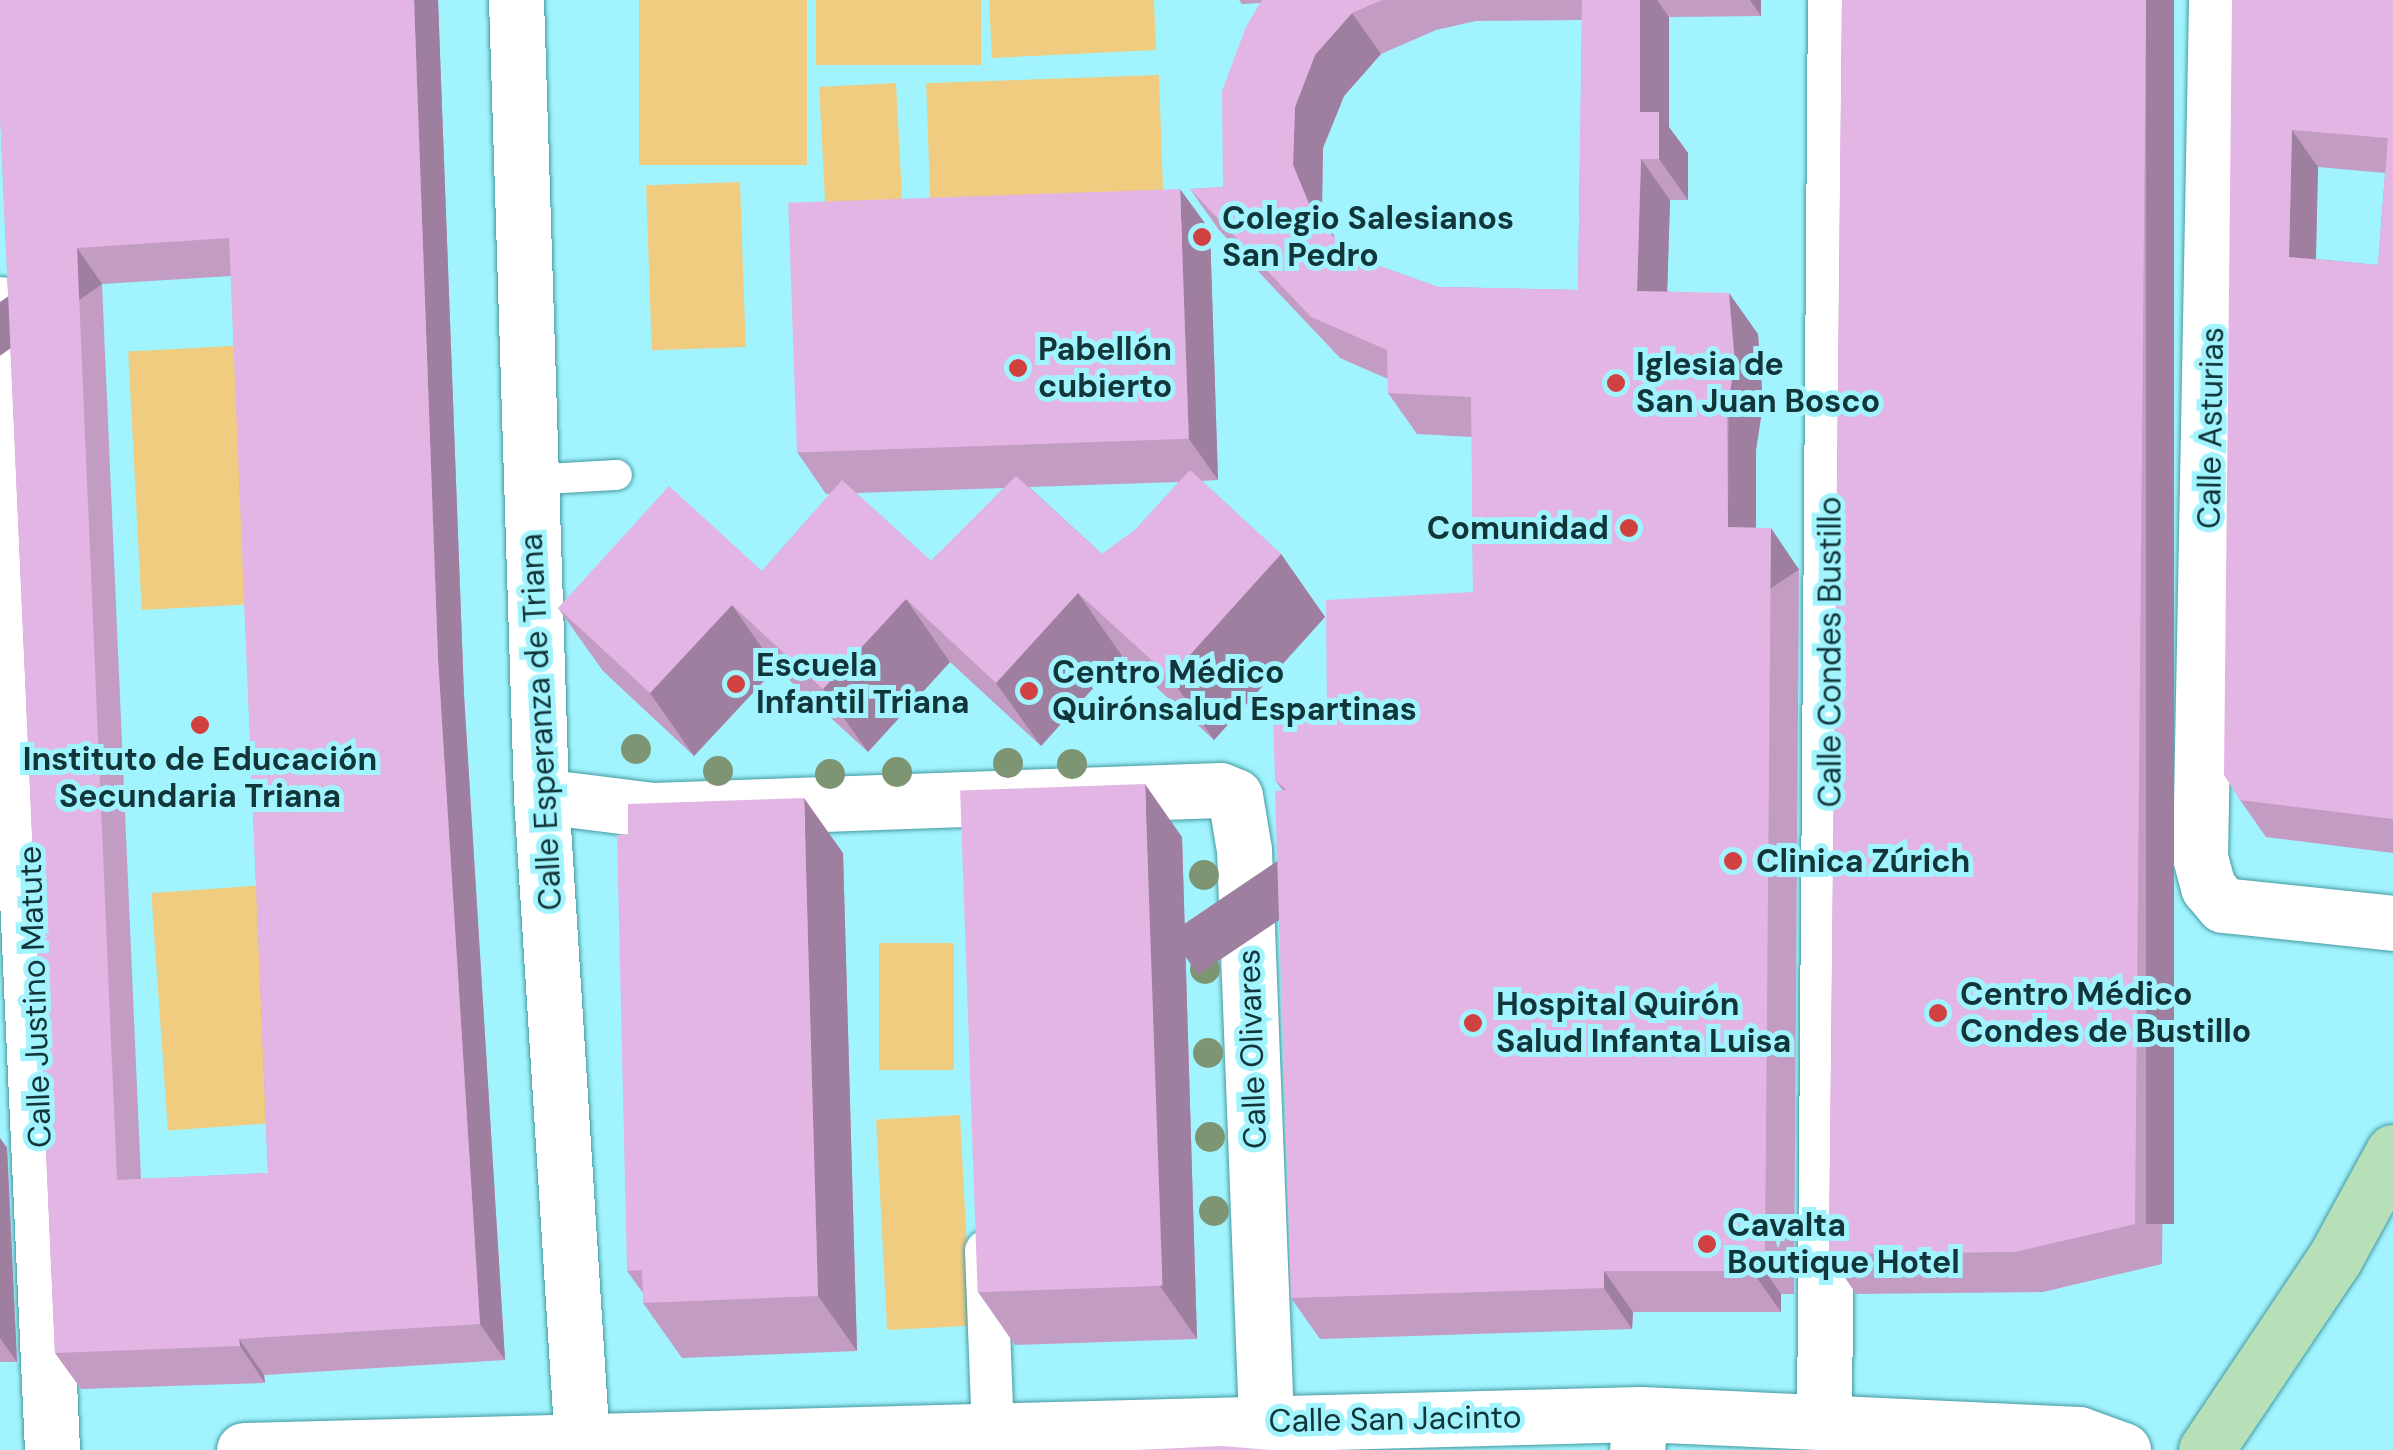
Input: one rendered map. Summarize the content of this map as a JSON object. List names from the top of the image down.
{
  "streets": {
    "street": [
      "Calle Asturias",
      "Calle Condes Bustillo",
      "Calle Esperanza de Triana",
      "Calle Justino Matute",
      "Calle Olivares",
      "Calle San Jacinto"
    ]
  },
  "crossings": [
    ["Calle Condes Bustillo", "Calle San Jacinto"],
    ["Calle Esperanza de Triana", "Calle Olivares"],
    ["Calle Esperanza de Triana", "Calle San Jacinto"],
    ["Calle Olivares", "Calle San Jacinto"]
  ],
  "places": [
    "Colegio Salesianos San Pedro",
    "Pabellón cubierto",
    "Iglesia de San Juan Bosco",
    "Comunidad",
    "Escuela Infantil Triana",
    "Centro Médico Quirónsalud Espartinas",
    "Instituto de Educación Secundaria Triana",
    "Clinica Zúrich",
    "Centro Médico Condes de Bustillo",
    "Hospital Quirón Salud Infanta Luisa",
    "Cavalta Boutique Hotel"
  ]
}
